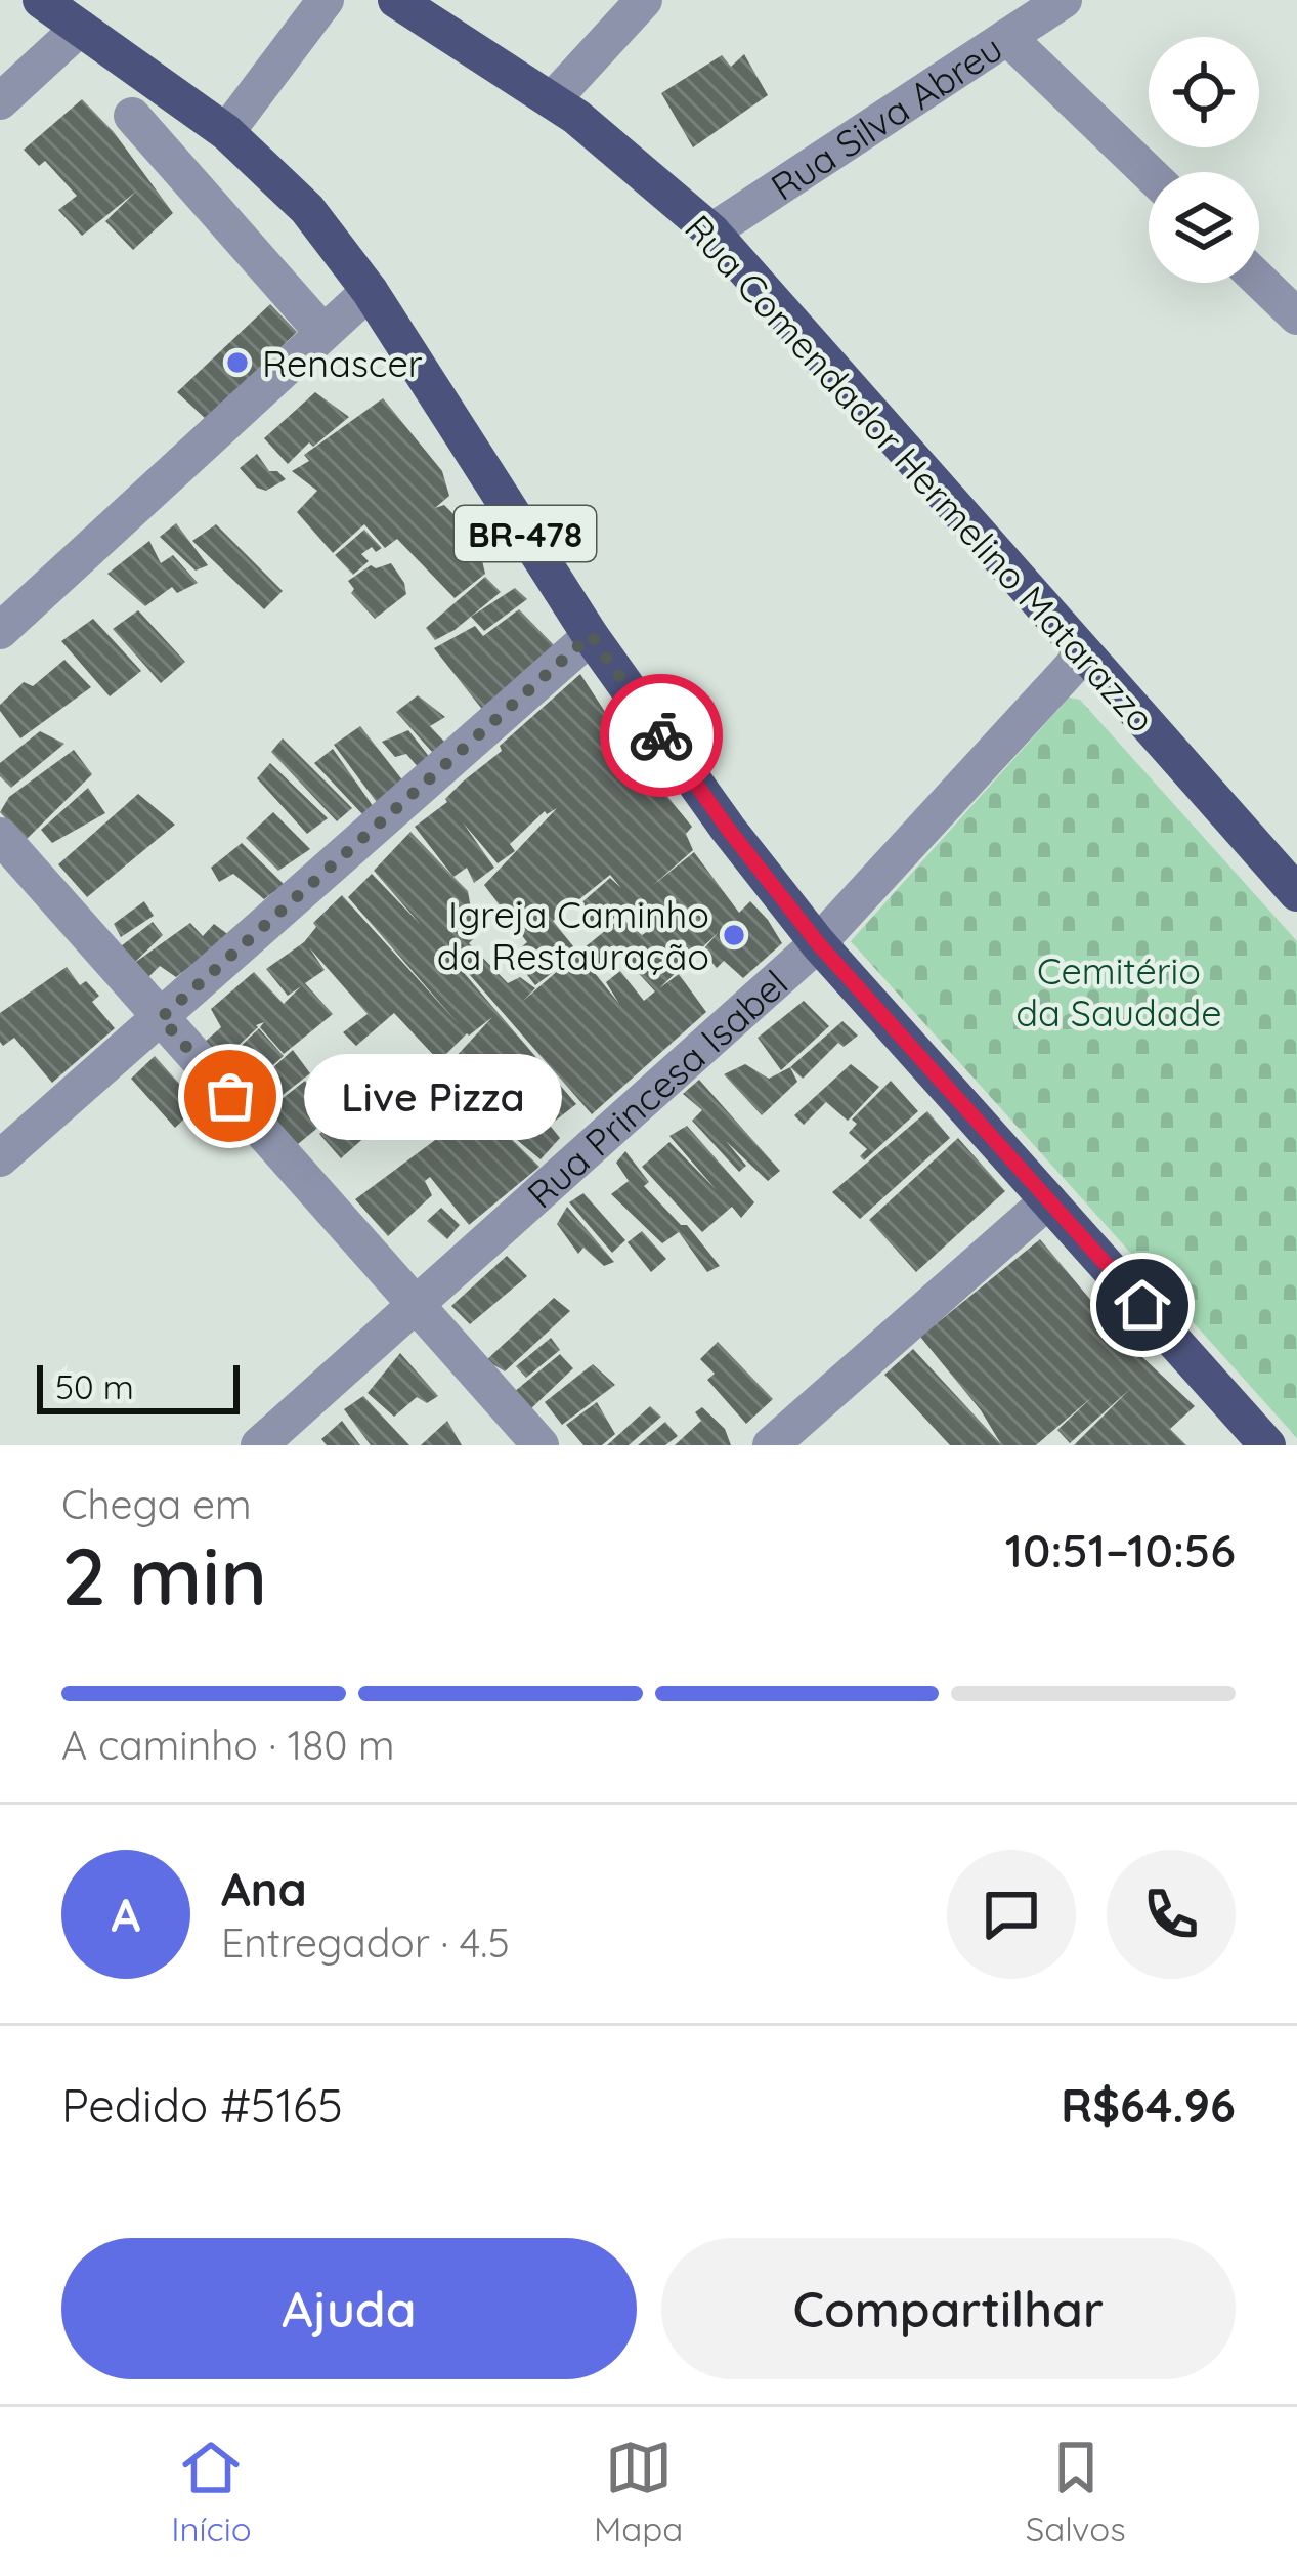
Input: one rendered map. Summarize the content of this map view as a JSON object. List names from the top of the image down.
{
  "streets": {
    "main road": ["Rua Comendador Hermelino Matarazzo", "BR-478"],
    "street": ["Rua Silva Abreu", "Rua Princesa Isabel"]
  },
  "crossings": [
    ["Rua Silva Abreu", "Rua Comendador Hermelino Matarazzo"],
    ["Rua Comendador Hermelino Matarazzo", "Rua Princesa Isabel"],
    ["BR-478", "Rua Princesa Isabel"]
  ],
  "parks": ["Cemitério da Saudade"],
  "places": ["Renascer", "Igreja Caminho da Restauração", "Live Pizza"],
  "scale_bar": "50 m",
  "page": {
    "bubble": "Live Pizza",
    "scale": "50 m",
    "heading": ["2 min", "Chega em", "10:51–10:56"],
    "panel": [
      "Ana",
      "Entregador · 4.5",
      "Pedido #5165",
      "R$64.96"
    ],
    "bar": "A caminho · 180 m",
    "round": "A",
    "buttons": ["Ajuda", "Compartilhar"],
    "tabs": ["Início", "Mapa", "Salvos"]
  }
}
